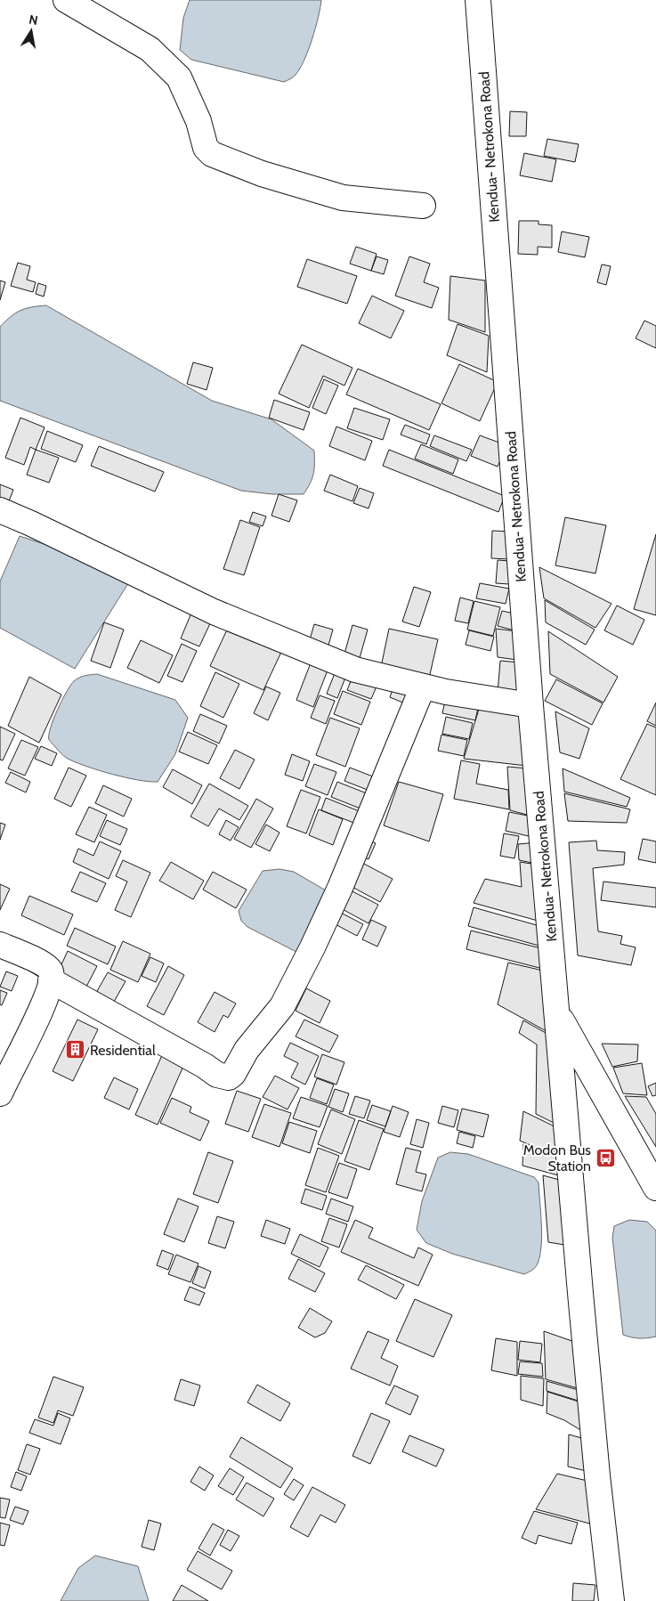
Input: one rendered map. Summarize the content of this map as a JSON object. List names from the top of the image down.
{
  "streets": {
    "street": ["Kendua- Netrokona Road"]
  },
  "places": {
    "building": ["Residential"],
    "bus stop": ["Modon Bus Station"]
  },
  "north": "top"
}
